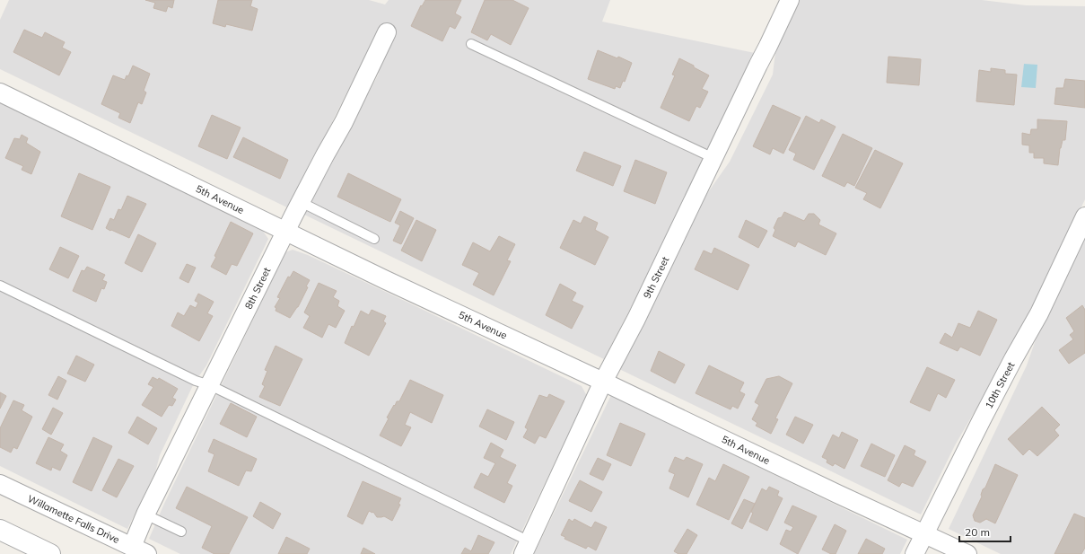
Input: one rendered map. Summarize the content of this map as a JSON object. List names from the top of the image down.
{
  "streets": {
    "street": [
      "5th Avenue",
      "9th Street",
      "8th Street",
      "10th Street",
      "Willamette Falls Drive"
    ]
  },
  "crossings": [
    ["5th Avenue", "9th Street"],
    ["5th Avenue", "8th Street"],
    ["5th Avenue", "10th Street"],
    ["8th Street", "Willamette Falls Drive"]
  ],
  "scale_bar": "20 m"
}
